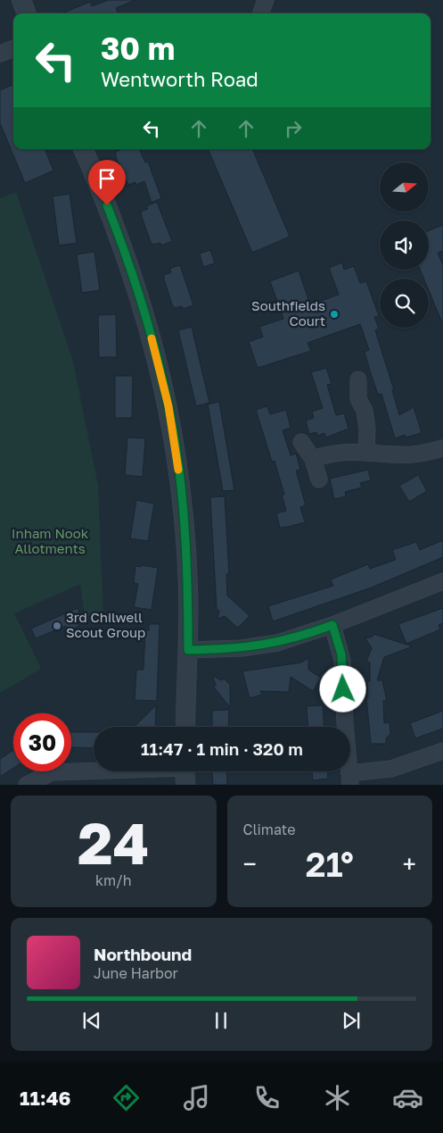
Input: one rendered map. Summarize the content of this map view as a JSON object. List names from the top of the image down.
{
  "parks": ["Inham Nook Allotments"],
  "places": ["Southfields Court", "3rd Chilwell Scout Group"],
  "north": "right",
  "page": {
    "turn": ["30 m", "Wentworth Road"],
    "limit": "30",
    "trip": "11:47 · 1 min · 320 m",
    "tile": [
      ["24", "km/h"],
      "Climate"
    ],
    "heat": ["−", "21°", "+"],
    "song": ["Northbound", "June Harbor"],
    "tabs": "11:46"
  }
}
